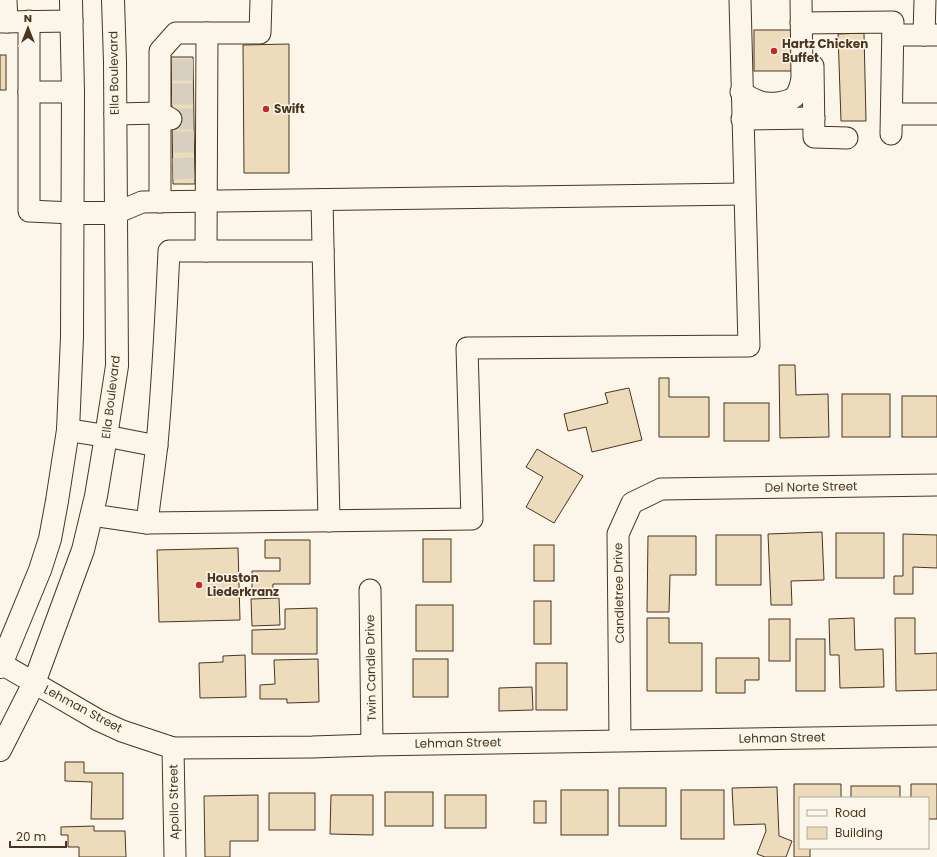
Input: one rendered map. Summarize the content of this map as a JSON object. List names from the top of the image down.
{
  "streets": {
    "main road": ["Ella Boulevard"],
    "street": [
      "Del Norte Street",
      "Candletree Drive",
      "Twin Candle Drive",
      "Lehman Street",
      "Apollo Street"
    ]
  },
  "crossings": [
    ["Ella Boulevard", "Lehman Street"],
    ["Del Norte Street", "Candletree Drive"],
    ["Candletree Drive", "Lehman Street"],
    ["Twin Candle Drive", "Lehman Street"],
    ["Lehman Street", "Apollo Street"]
  ],
  "places": ["Hartz Chicken Buffet", "Swift", "Houston Liederkranz"],
  "legend": ["Road", "Building"],
  "scale_bar": "20 m",
  "north": "top"
}
